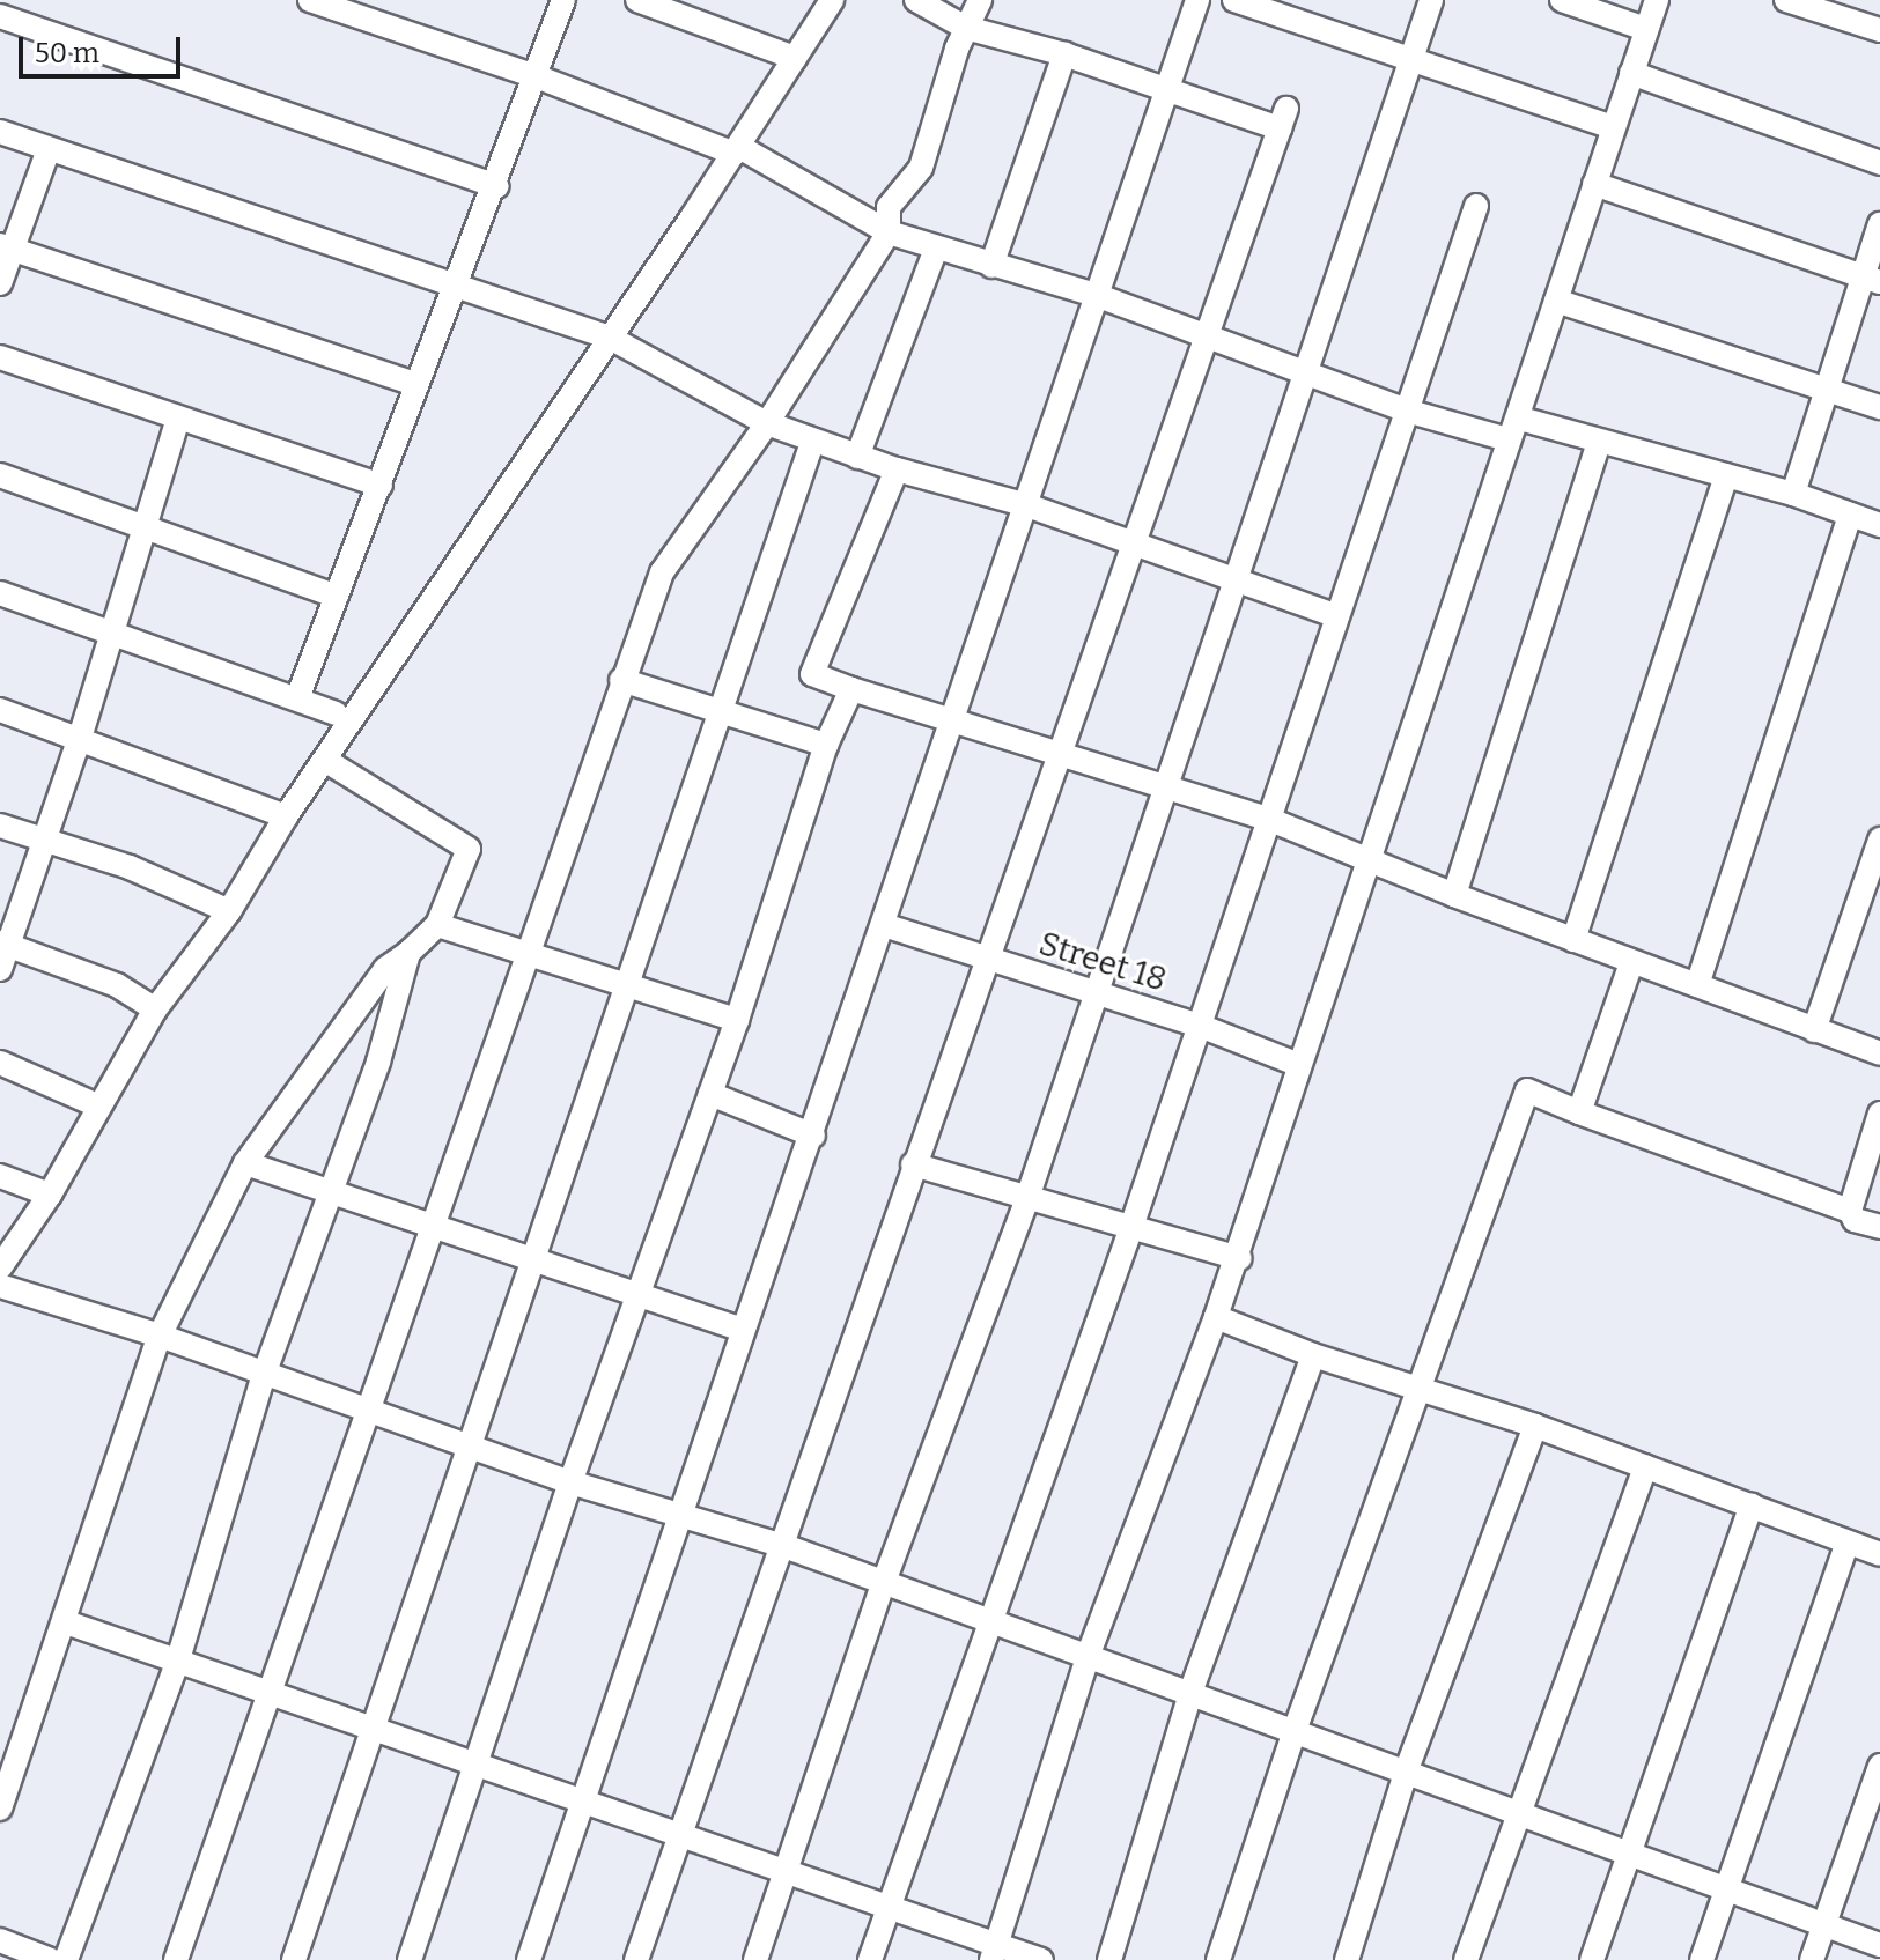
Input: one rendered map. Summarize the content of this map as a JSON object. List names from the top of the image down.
{
  "streets": {
    "street": ["Street 18"]
  },
  "scale_bar": "50 m"
}
